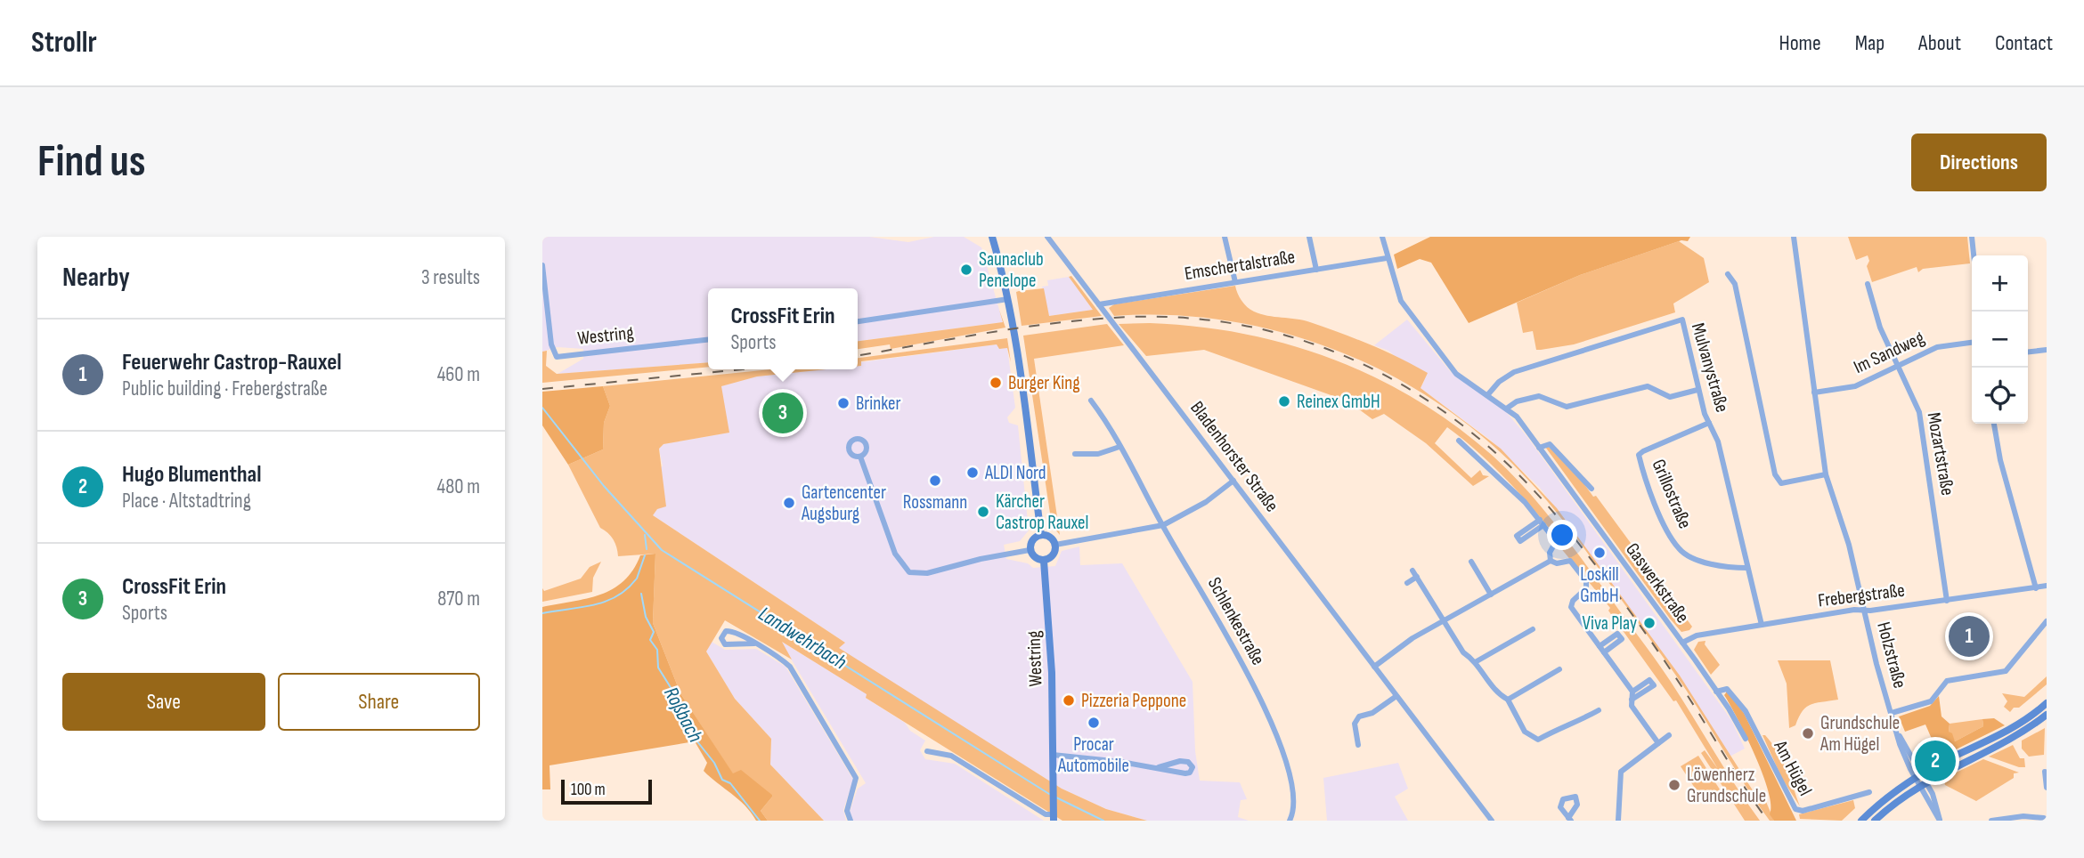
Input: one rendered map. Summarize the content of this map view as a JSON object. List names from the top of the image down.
{
  "streets": {
    "main road": ["Westring"],
    "street": [
      "Emschertalstraße",
      "Im Sandweg",
      "Mulvanystraße",
      "Mozartstraße",
      "Bladenhorster Straße",
      "Grillostraße",
      "Gaswerkstraße",
      "Frebergstraße",
      "Schlenkestraße",
      "Holzstraße",
      "Am Hügel"
    ]
  },
  "crossings": [
    ["Emschertalstraße", "Bladenhorster Straße"],
    ["Emschertalstraße", "Gaswerkstraße"],
    ["Im Sandweg", "Mozartstraße"],
    ["Im Sandweg", "Holzstraße"],
    ["Mulvanystraße", "Grillostraße"],
    ["Mulvanystraße", "Gaswerkstraße"],
    ["Mulvanystraße", "Frebergstraße"],
    ["Mozartstraße", "Frebergstraße"],
    ["Gaswerkstraße", "Frebergstraße"],
    ["Gaswerkstraße", "Am Hügel"],
    ["Frebergstraße", "Holzstraße"]
  ],
  "water": ["Landwehrbach", "Roßbach"],
  "places": [
    "Saunaclub Penelope",
    "Burger King",
    "Reinex GmbH",
    "Brinker",
    "ALDI Nord",
    "Rossmann",
    "Gartencenter Augsburg",
    "Kärcher Castrop Rauxel",
    "Loskill GmbH",
    "Viva Play",
    "Pizzeria Peppone",
    "Procar Automobile",
    "Grundschule Am Hügel",
    "Löwenherz Grundschule"
  ],
  "scale_bar": "100 m",
  "page": {
    "header": "Strollr",
    "nav": [
      "Home",
      "Map",
      "About",
      "Contact"
    ],
    "buttons": [
      "Directions",
      ["Save", "Share"]
    ],
    "title": "Find us",
    "heading": ["Nearby", "3 results"],
    "map_buttons": ["+", "−"],
    "popup": ["CrossFit Erin", "Sports"],
    "list": [
      {
        "mark": "1",
        "name": "Feuerwehr Castrop-Rauxel",
        "note": "Public building · Frebergstraße",
        "value": "460 m"
      },
      {
        "mark": "2",
        "name": "Hugo Blumenthal",
        "note": "Place · Altstadtring",
        "value": "480 m"
      },
      {
        "mark": "3",
        "name": "CrossFit Erin",
        "note": "Sports",
        "value": "870 m"
      }
    ],
    "pins": ["3", "1", "2"],
    "scale": "100 m"
  }
}
